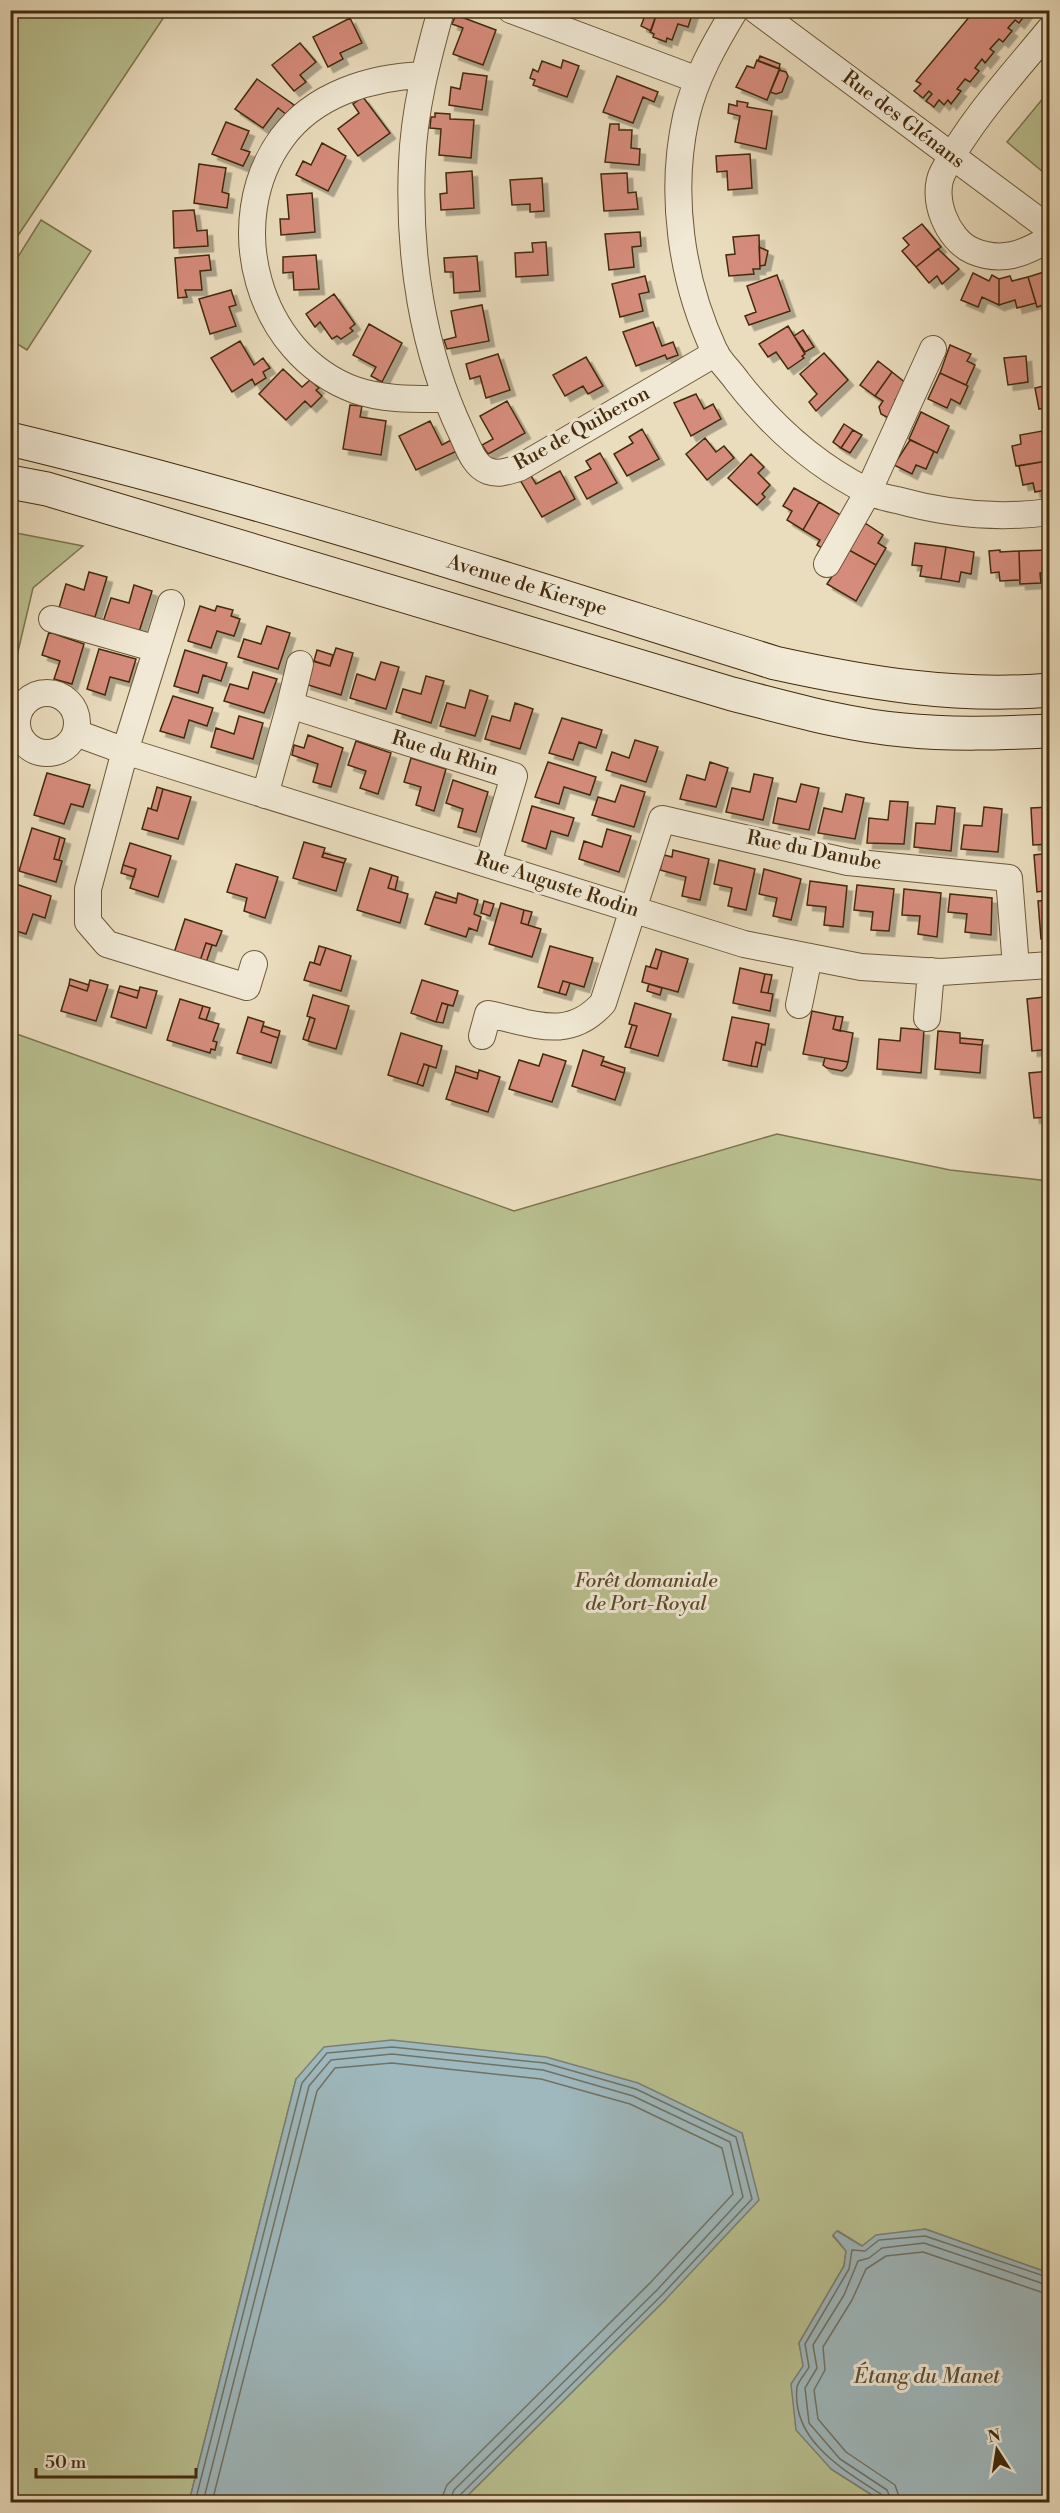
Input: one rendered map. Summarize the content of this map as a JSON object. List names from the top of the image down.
{
  "streets": {
    "main road": ["Avenue de Kierspe"],
    "street": [
      "Rue des Glénans",
      "Rue de Quiberon",
      "Rue du Rhin",
      "Rue du Danube",
      "Rue Auguste Rodin"
    ]
  },
  "crossings": [
    ["Rue du Rhin", "Rue Auguste Rodin"],
    ["Rue du Danube", "Rue Auguste Rodin"]
  ],
  "water": ["Étang du Manet"],
  "parks": ["Forêt domaniale de Port-Royal"],
  "scale_bar": "50 m",
  "north": "top"
}
